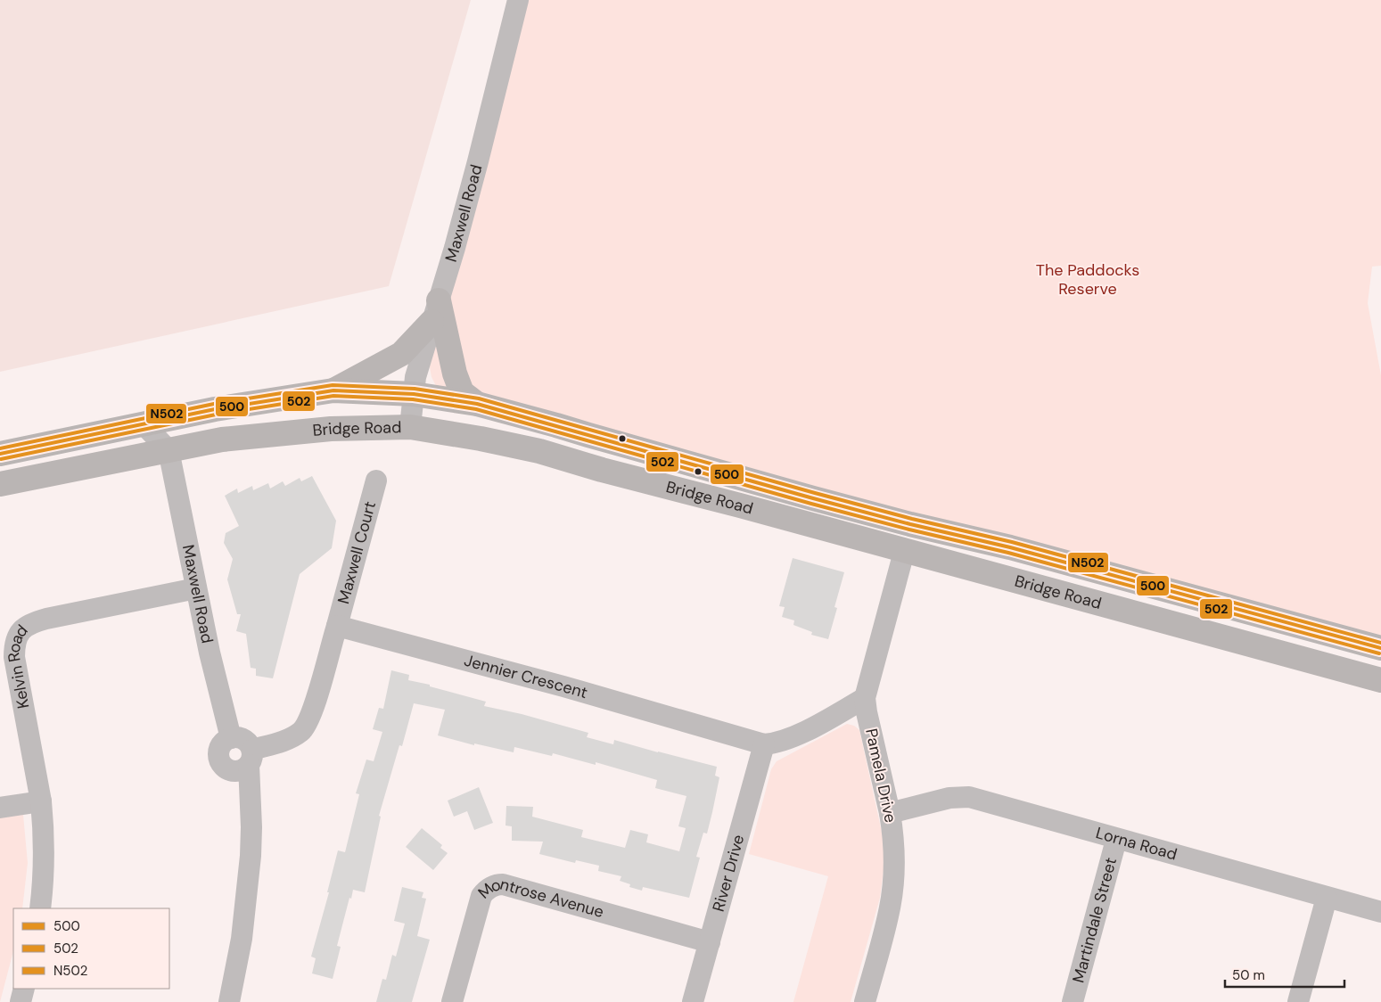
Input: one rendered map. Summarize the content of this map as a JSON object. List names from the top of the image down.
{
  "streets": {
    "main road": ["Bridge Road"],
    "street": [
      "Maxwell Road",
      "Maxwell Court",
      "Kelvin Road",
      "Jennier Crescent",
      "Pamela Drive",
      "Lorna Road",
      "River Drive",
      "Montrose Avenue",
      "Martindale Street"
    ]
  },
  "crossings": [
    ["Maxwell Road", "Bridge Road"],
    ["Maxwell Road", "Kelvin Road"],
    ["Bridge Road", "Pamela Drive"],
    ["Maxwell Court", "Jennier Crescent"],
    ["Jennier Crescent", "River Drive"],
    ["Pamela Drive", "Lorna Road"],
    ["Lorna Road", "Martindale Street"],
    ["River Drive", "Montrose Avenue"]
  ],
  "parks": ["The Paddocks Reserve"],
  "lines": ["transit line N502", "transit line 500", "transit line 502"],
  "legend": ["500", "502", "N502"],
  "scale_bar": "50 m"
}
